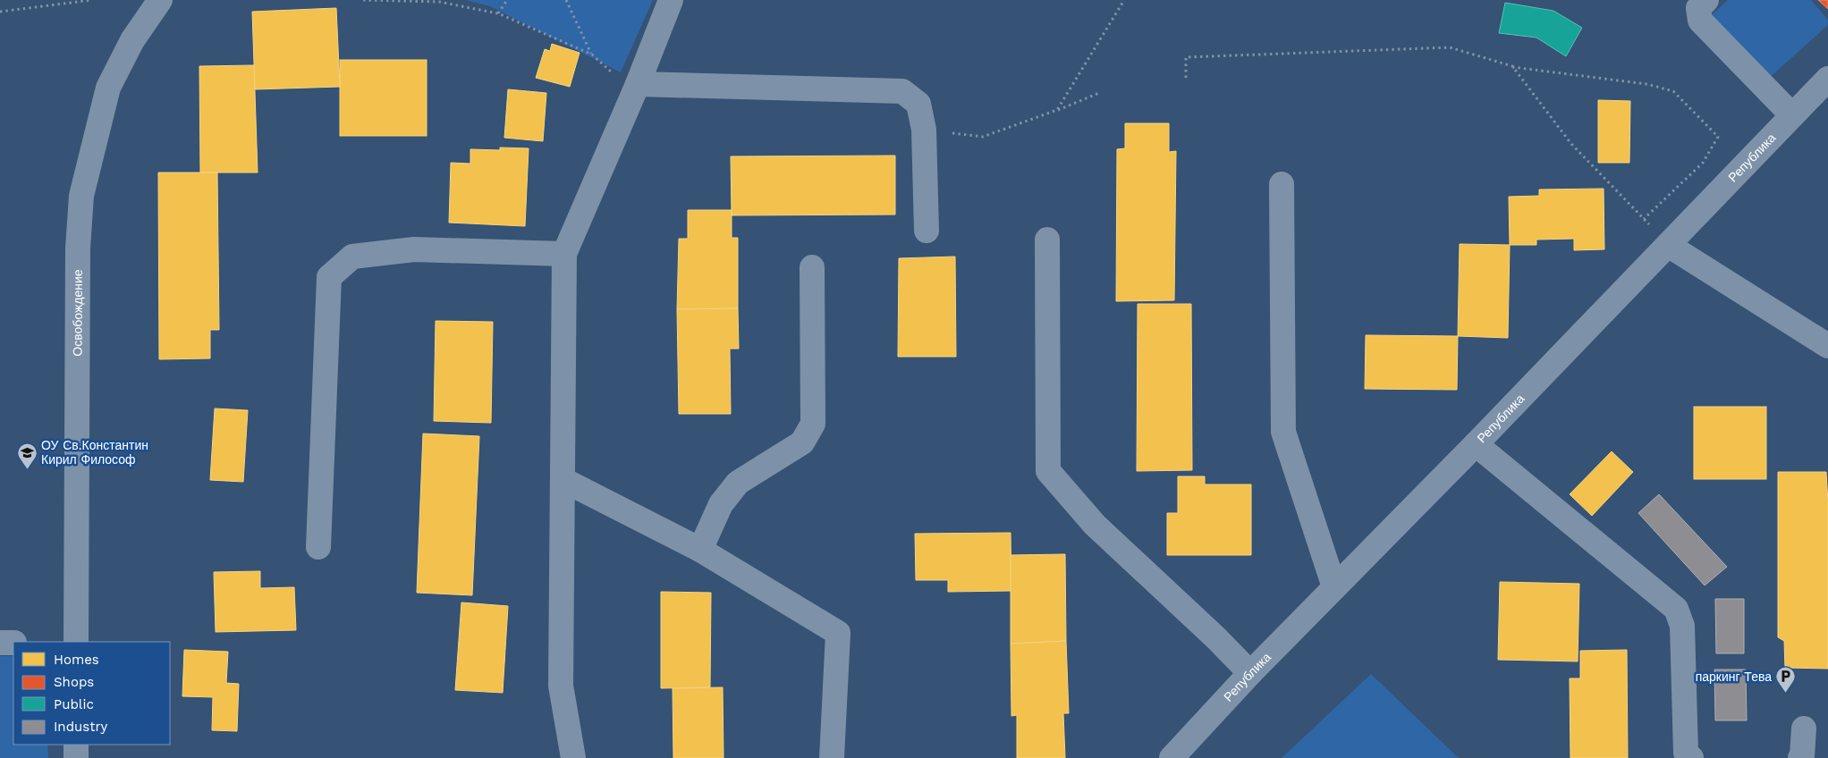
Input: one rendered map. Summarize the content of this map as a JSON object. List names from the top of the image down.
{
  "streets": {
    "street": ["Република", "Освобождение"]
  },
  "places": {
    "school or university": ["ОУ Св.Константин Кирил Философ"],
    "parking": ["паркинг Тева"]
  },
  "legend": [
    "Homes",
    "Shops",
    "Public",
    "Industry"
  ]
}
